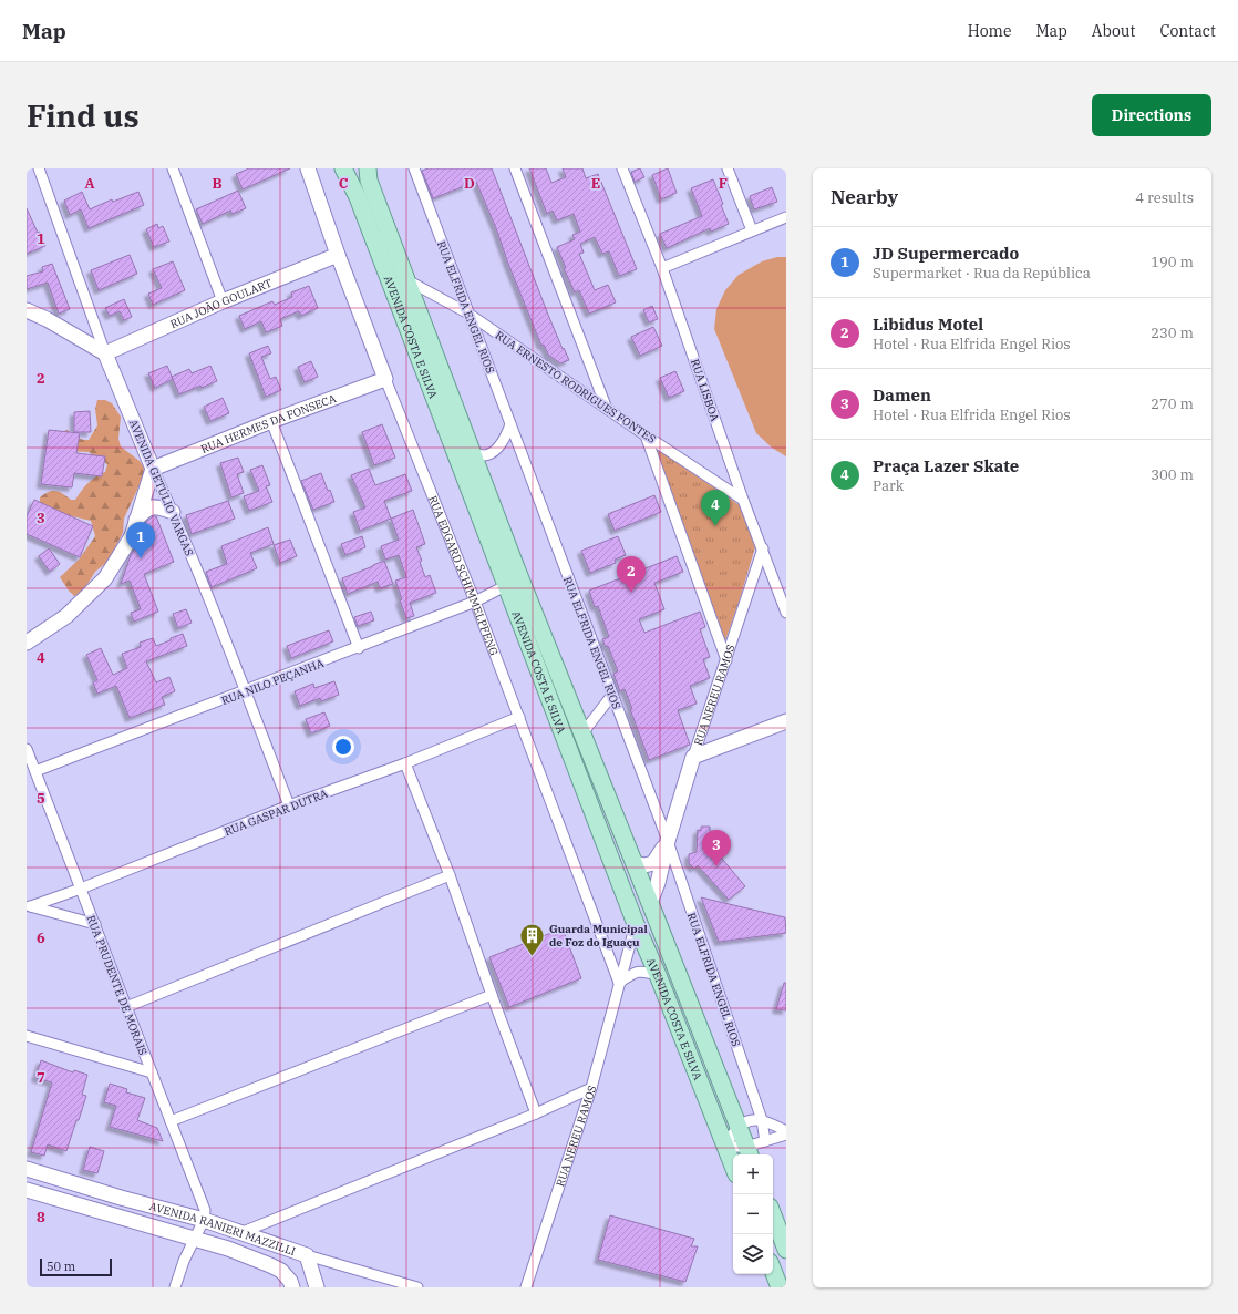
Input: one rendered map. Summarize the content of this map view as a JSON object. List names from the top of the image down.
{
  "streets": {
    "main road": ["AVENIDA COSTA E SILVA"],
    "street": [
      "RUA JOÃO GOULART",
      "RUA ELFRIDA ENGEL RIOS",
      "RUA ERNESTO RODRIGUES FONTES",
      "RUA LISBOA",
      "RUA HERMES DA FONSECA",
      "AVENIDA GETÚLIO VARGAS",
      "RUA EDGARD SCHIMMELPFENG",
      "RUA NILO PEÇANHA",
      "RUA NEREU RAMOS",
      "RUA GASPAR DUTRA",
      "RUA PRUDENTE DE MORAIS",
      "AVENIDA RANIERI MAZZILLI"
    ]
  },
  "crossings": [
    ["RUA JOÃO GOULART", "AVENIDA GETÚLIO VARGAS"],
    ["RUA JOÃO GOULART", "RUA EDGARD SCHIMMELPFENG"],
    ["RUA ELFRIDA ENGEL RIOS", "RUA ERNESTO RODRIGUES FONTES"],
    ["RUA ELFRIDA ENGEL RIOS", "RUA NEREU RAMOS"],
    ["AVENIDA COSTA E SILVA", "RUA ERNESTO RODRIGUES FONTES"],
    ["AVENIDA COSTA E SILVA", "RUA NILO PEÇANHA"],
    ["AVENIDA COSTA E SILVA", "RUA NEREU RAMOS"],
    ["RUA ERNESTO RODRIGUES FONTES", "RUA LISBOA"],
    ["RUA LISBOA", "RUA NEREU RAMOS"],
    ["RUA HERMES DA FONSECA", "AVENIDA GETÚLIO VARGAS"],
    ["RUA HERMES DA FONSECA", "RUA EDGARD SCHIMMELPFENG"],
    ["AVENIDA GETÚLIO VARGAS", "RUA NILO PEÇANHA"],
    ["AVENIDA GETÚLIO VARGAS", "RUA GASPAR DUTRA"],
    ["RUA EDGARD SCHIMMELPFENG", "RUA NILO PEÇANHA"],
    ["RUA EDGARD SCHIMMELPFENG", "RUA NEREU RAMOS"],
    ["RUA EDGARD SCHIMMELPFENG", "RUA GASPAR DUTRA"],
    ["RUA NILO PEÇANHA", "RUA PRUDENTE DE MORAIS"],
    ["RUA GASPAR DUTRA", "RUA PRUDENTE DE MORAIS"],
    ["RUA PRUDENTE DE MORAIS", "AVENIDA RANIERI MAZZILLI"]
  ],
  "places": {
    "building": ["Guarda Municipal de Foz do Iguaçu"]
  },
  "scale_bar": "50 m",
  "page": {
    "header": "Map",
    "nav": [
      "Home",
      "Map",
      "About",
      "Contact"
    ],
    "buttons": "Directions",
    "title": "Find us",
    "heading": ["Nearby", "4 results"],
    "list": [
      {
        "mark": "1",
        "name": "JD Supermercado",
        "note": "Supermarket · Rua da República",
        "value": "190 m"
      },
      {
        "mark": "2",
        "name": "Libidus Motel",
        "note": "Hotel · Rua Elfrida Engel Rios",
        "value": "230 m"
      },
      {
        "mark": "3",
        "name": "Damen",
        "note": "Hotel · Rua Elfrida Engel Rios",
        "value": "270 m"
      },
      {
        "mark": "4",
        "name": "Praça Lazer Skate",
        "note": "Park",
        "value": "300 m"
      }
    ],
    "pins": [
      "4",
      "1",
      "2",
      "3"
    ],
    "map_buttons": ["+", "−"],
    "scale": "50 m"
  },
  "grid": {
    "columns": [
      "A",
      "B",
      "C",
      "D",
      "E",
      "F"
    ],
    "rows": [
      "1",
      "2",
      "3",
      "4",
      "5",
      "6",
      "7",
      "8"
    ]
  }
}
